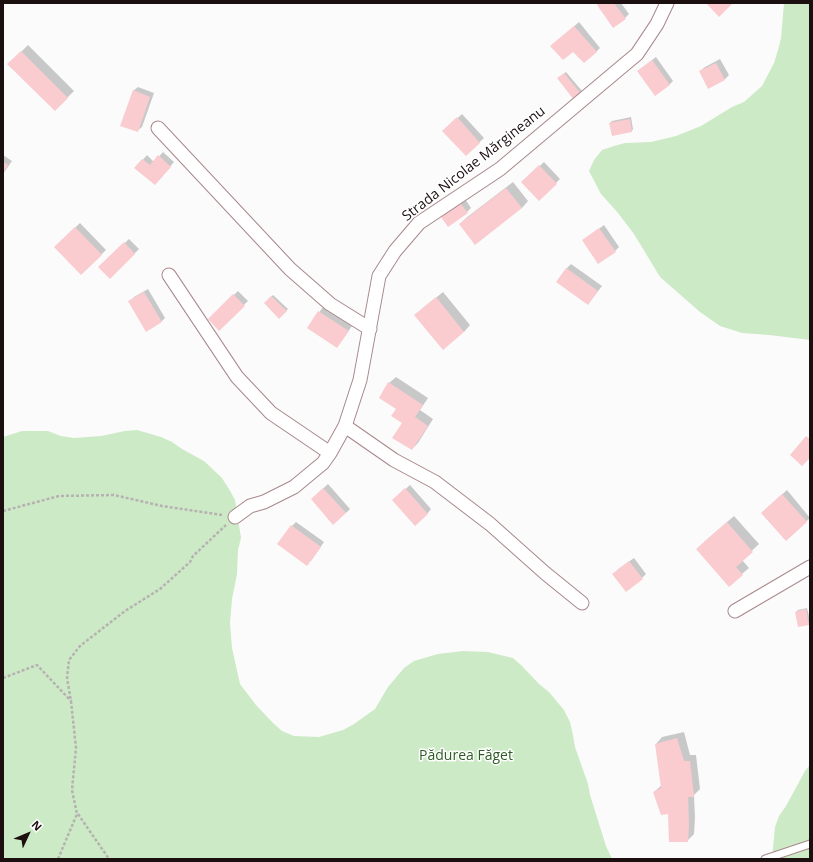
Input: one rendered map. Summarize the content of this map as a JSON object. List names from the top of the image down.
{
  "streets": {
    "street": ["Strada Nicolae Mărgineanu"]
  },
  "parks": ["Pădurea Făget"],
  "north": "top right"
}
